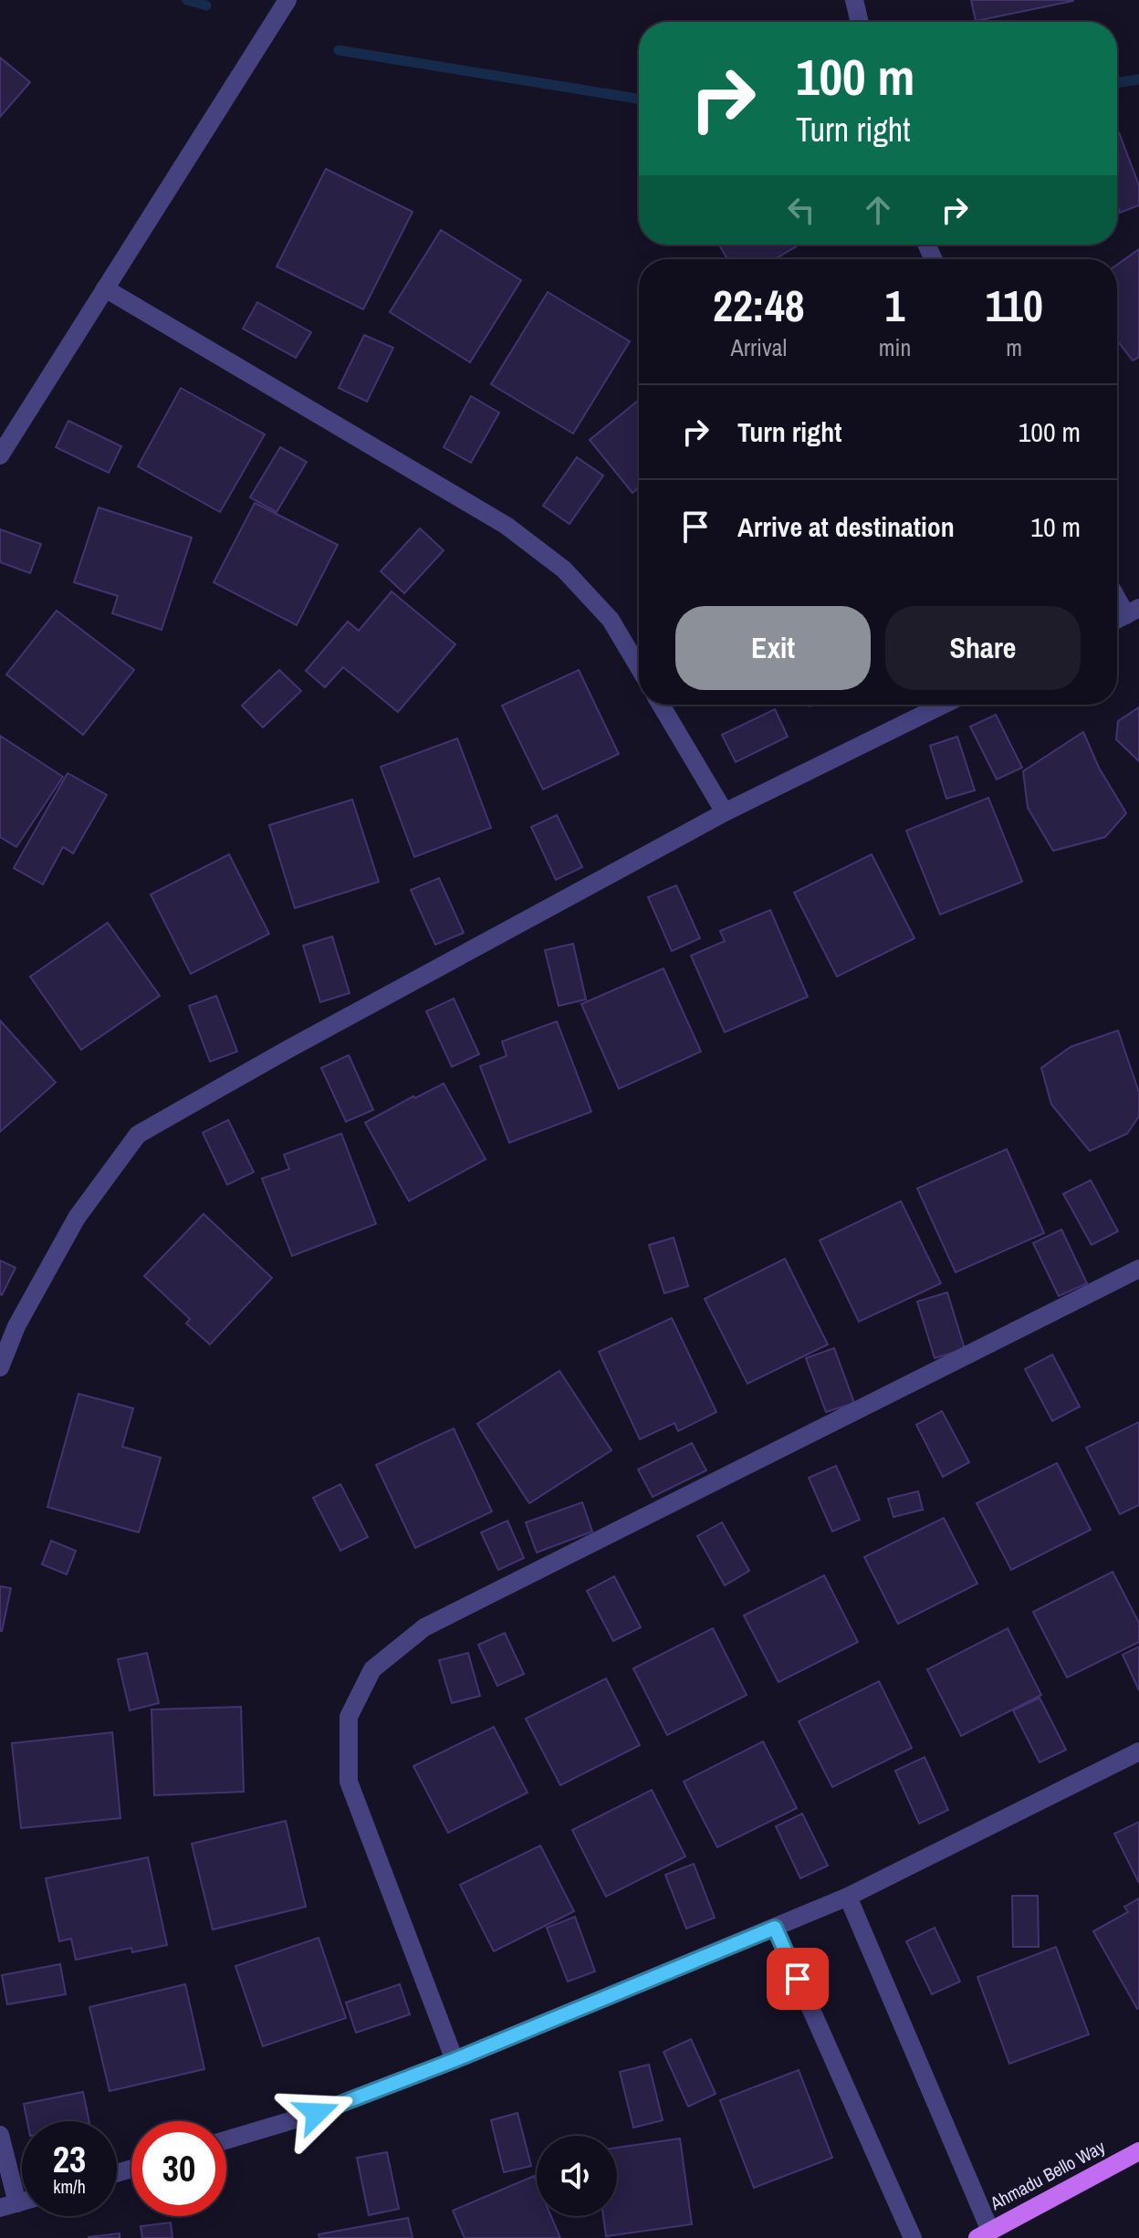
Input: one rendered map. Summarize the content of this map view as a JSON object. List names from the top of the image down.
{
  "streets": {
    "main road": ["Ahmadu Bello Way"]
  },
  "page": {
    "turn": ["100 m", "Turn right"],
    "eta": [
      "22:48",
      "Arrival",
      "1",
      "min",
      "110",
      "m"
    ],
    "list": [
      {
        "name": "Turn right",
        "value": "100 m"
      },
      {
        "name": "Arrive at destination",
        "value": "10 m"
      }
    ],
    "buttons": ["Exit", "Share"],
    "speed": "23 km/h",
    "limit": "30"
  }
}
